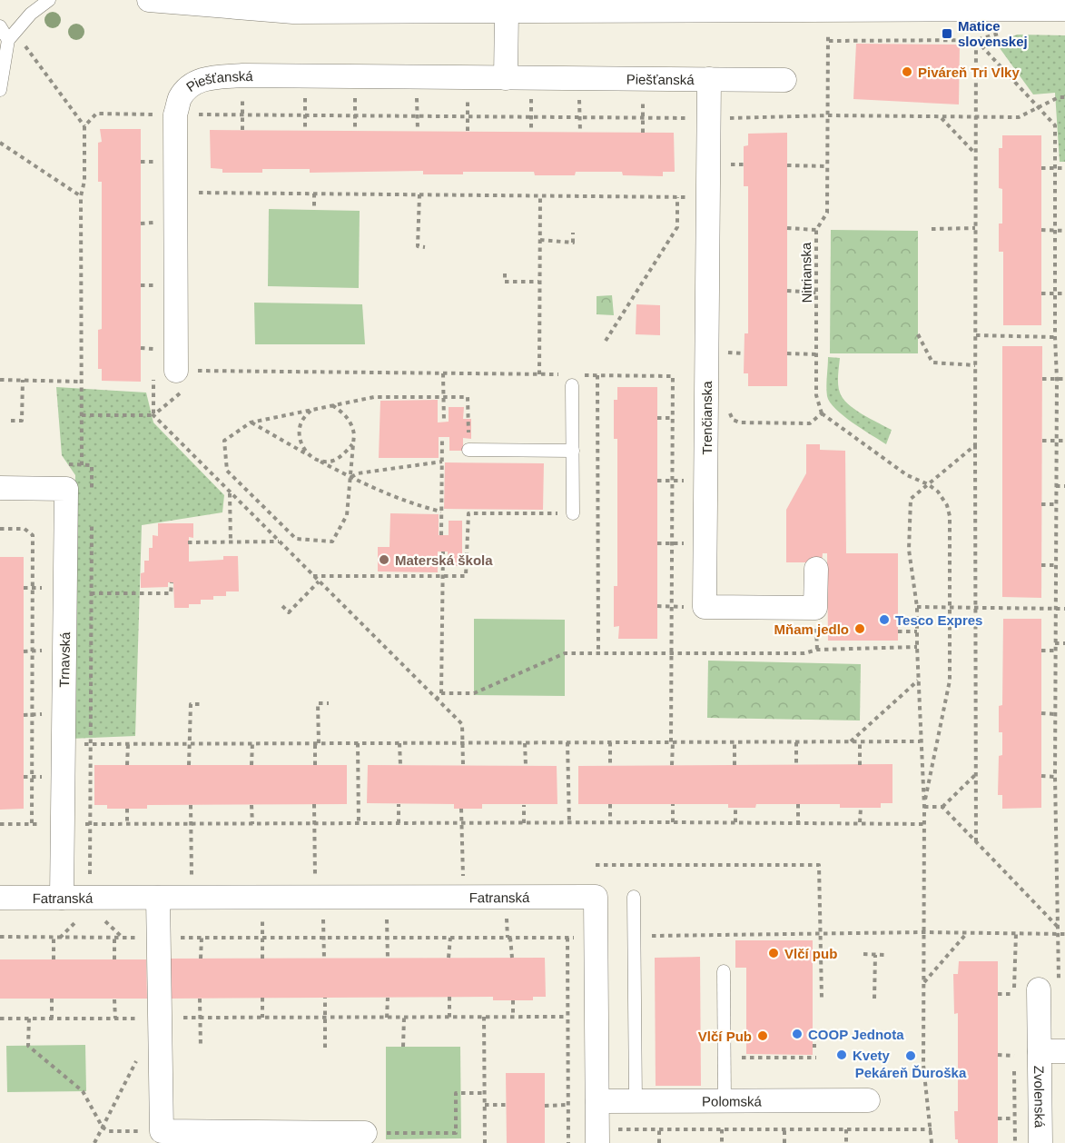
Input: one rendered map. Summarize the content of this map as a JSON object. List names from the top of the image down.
{
  "streets": {
    "street": [
      "Piešťanská",
      "Trenčianska",
      "Trnavská",
      "Fatranská",
      "Zvolenská",
      "Polomská"
    ],
    "path": ["Nitrianska"]
  },
  "crossings": [
    ["Piešťanská", "Trenčianska"],
    ["Trnavská", "Fatranská"],
    ["Fatranská", "Polomská"]
  ],
  "places": {
    "transit": ["Matice slovenskej"],
    "other": [
      "Piváreň Tri Vlky",
      "Materská škola",
      "Tesco Expres",
      "Mňam jedlo",
      "Vlčí pub",
      "COOP Jednota",
      "Vlčí Pub",
      "Kvety",
      "Pekáreň Ďuroška"
    ]
  }
}
